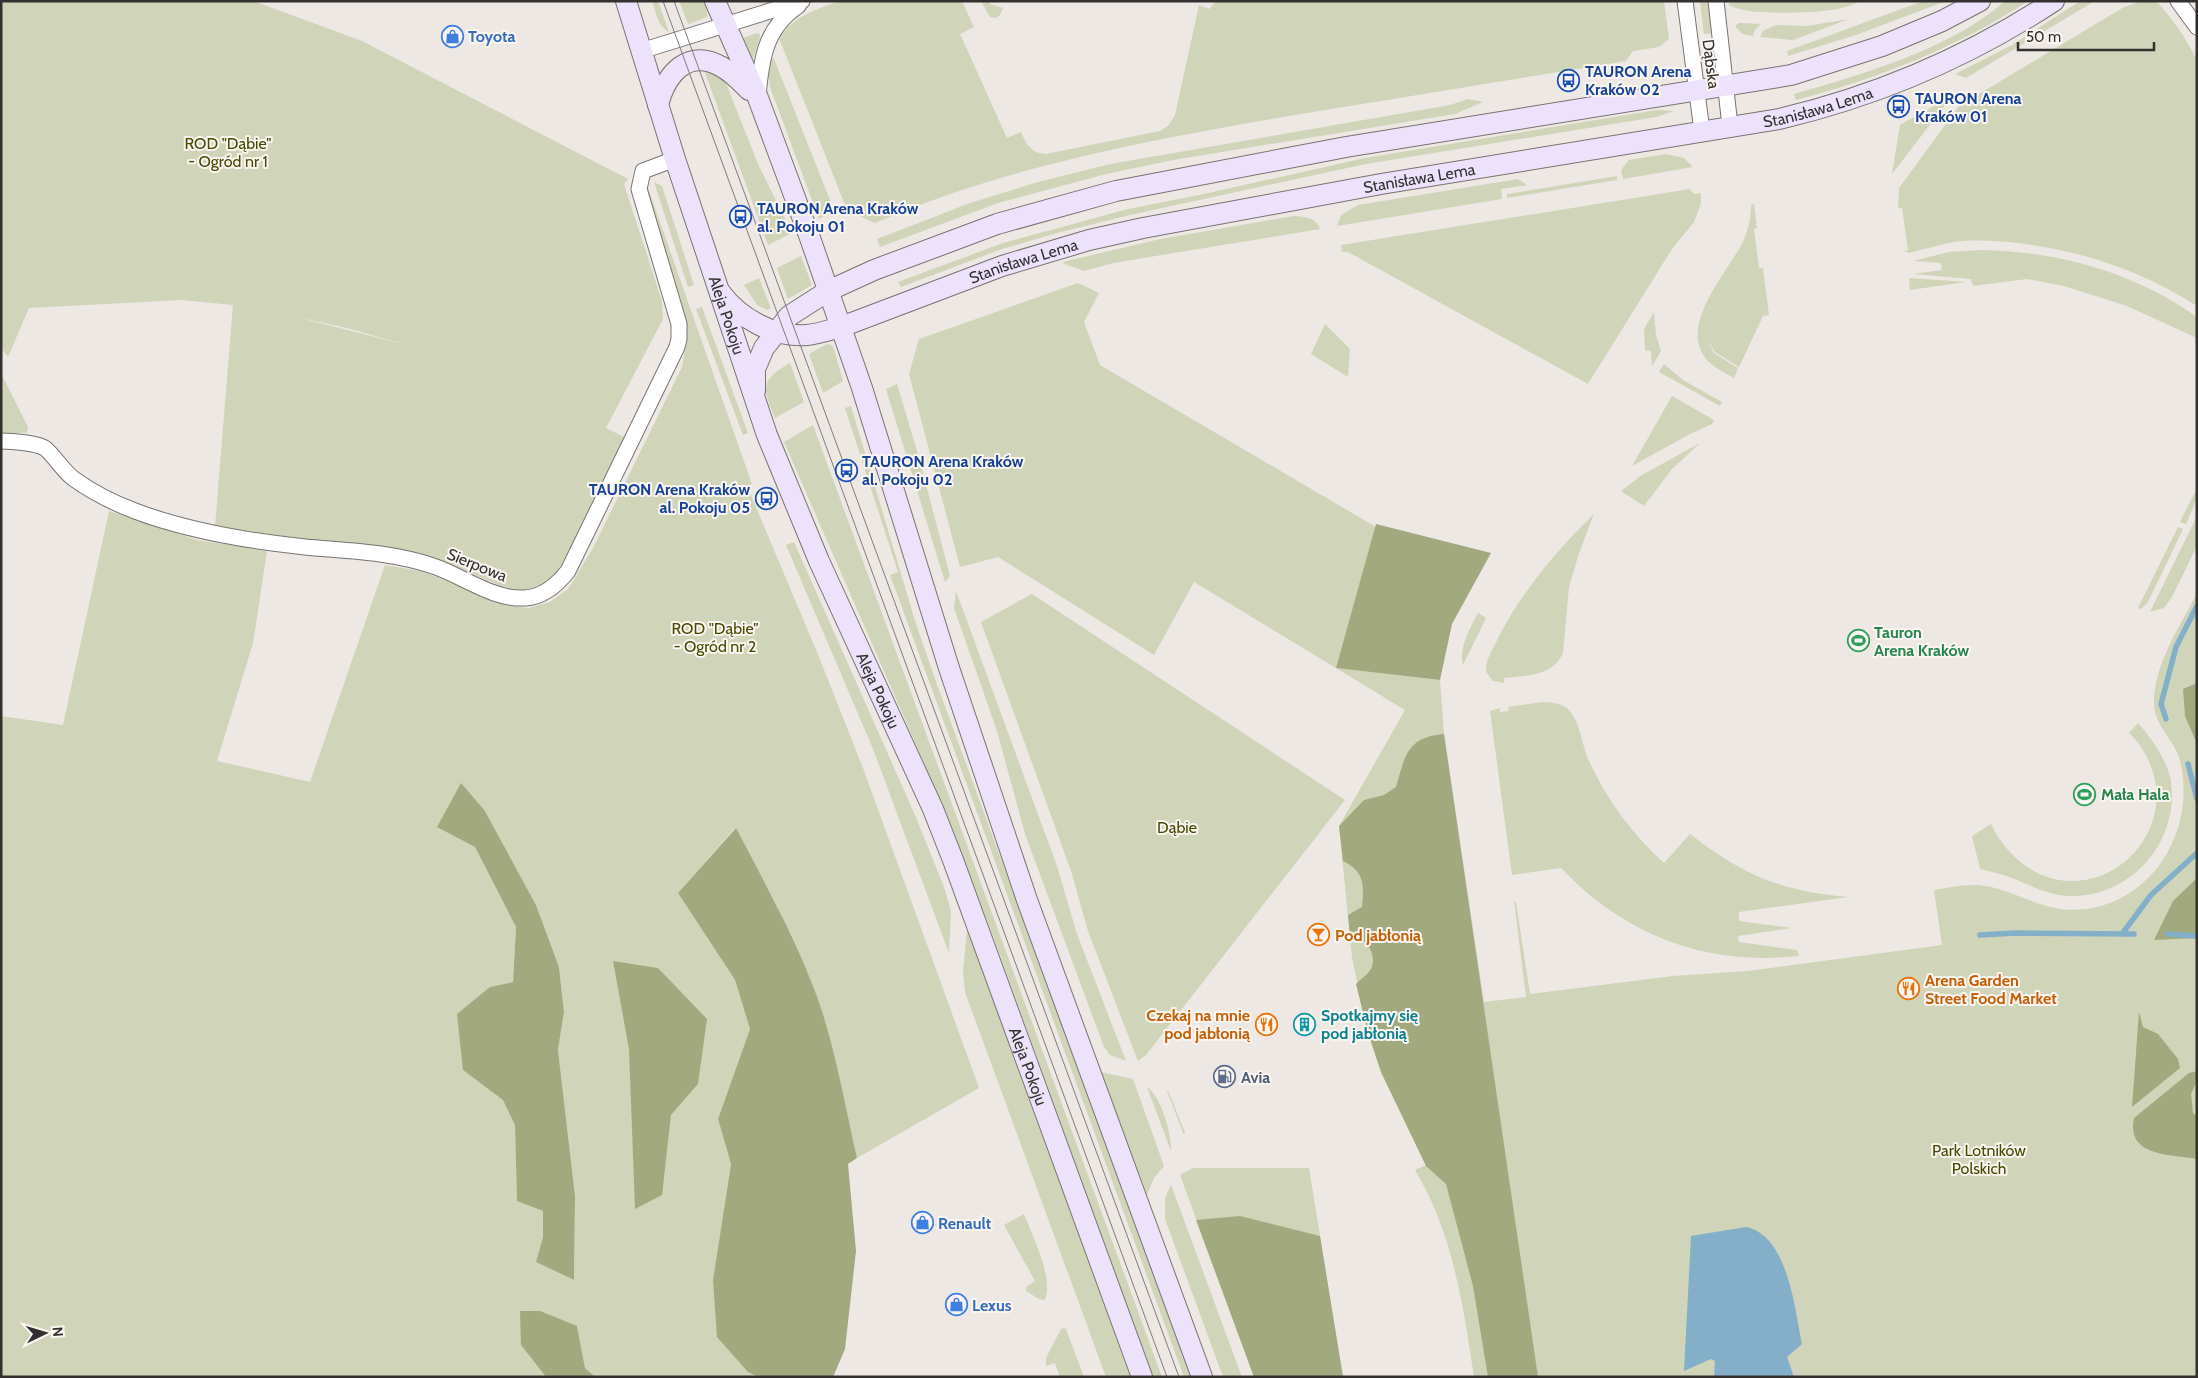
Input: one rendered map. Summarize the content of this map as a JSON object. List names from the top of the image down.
{
  "streets": {
    "main road": ["Stanisława Lema", "Aleja Pokoju"],
    "street": ["Dąbska", "Sierpowa"]
  },
  "crossings": [
    ["Dąbska", "Stanisława Lema"],
    ["Stanisława Lema", "Aleja Pokoju"],
    ["Aleja Pokoju", "Sierpowa"]
  ],
  "parks": [
    "ROD \"Dąbie\" - Ogród nr 1",
    "ROD \"Dąbie\" - Ogród nr 2",
    "Dąbie",
    "Park Lotników Polskich"
  ],
  "places": {
    "shop": ["Toyota", "Renault", "Lexus"],
    "bus stop": [
      "TAURON Arena Kraków 02",
      "TAURON Arena Kraków 01",
      "TAURON Arena Kraków al. Pokoju 01",
      "TAURON Arena Kraków al. Pokoju 02",
      "TAURON Arena Kraków al. Pokoju 05"
    ],
    "sports": ["Tauron Arena Kraków", "Mała Hala"],
    "bar": ["Pod jabłonią"],
    "restaurant": ["Arena Garden Street Food Market", "Czekaj na mnie pod jabłonią"],
    "building": ["Spotkajmy się pod jabłonią"],
    "fuel station": ["Avia"]
  },
  "scale_bar": "50 m",
  "north": "right"
}
